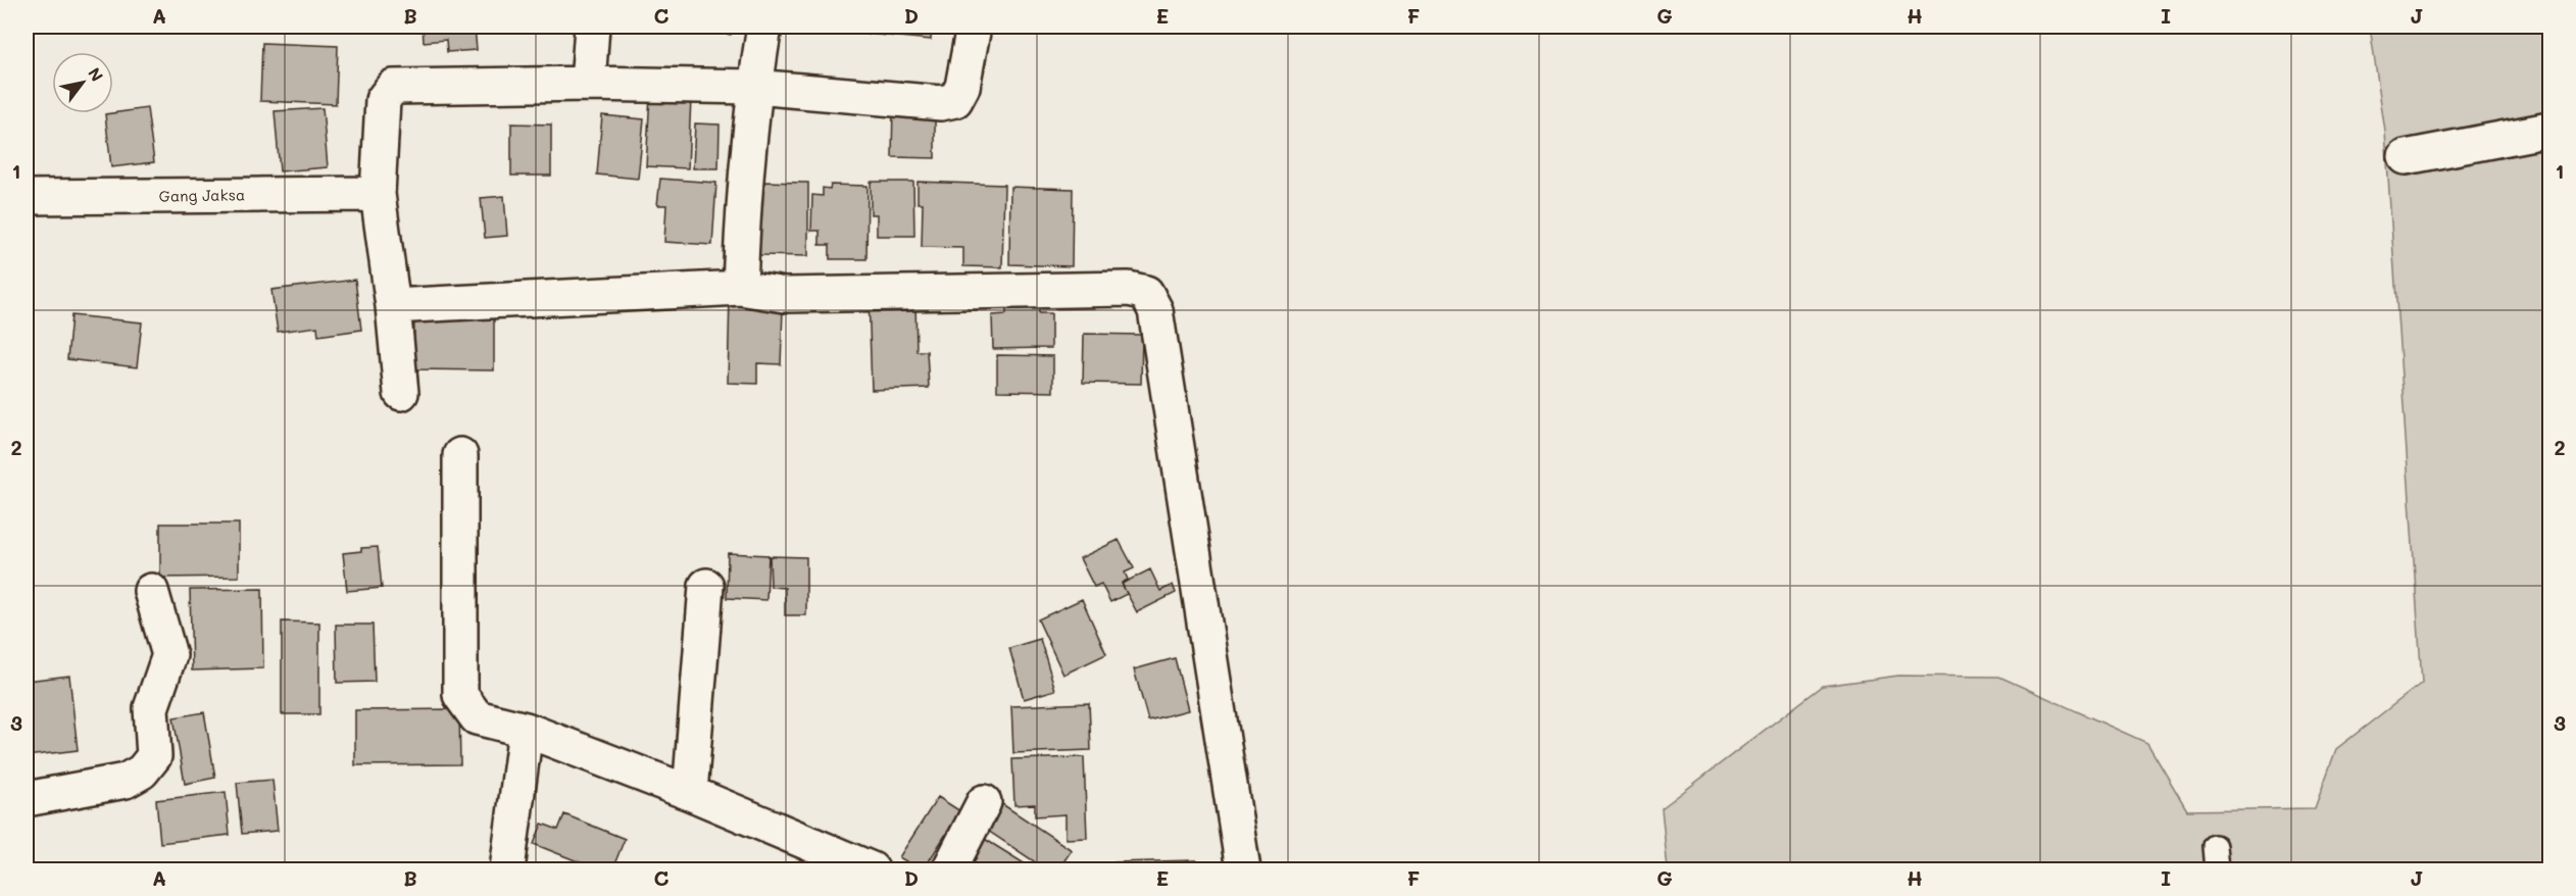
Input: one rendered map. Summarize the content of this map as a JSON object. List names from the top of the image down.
{
  "streets": {
    "street": ["Gang Jaksa"]
  },
  "north": "top right",
  "grid": {
    "columns": [
      "A",
      "B",
      "C",
      "D",
      "E",
      "F",
      "G",
      "H",
      "I",
      "J"
    ],
    "rows": ["1", "2", "3"]
  }
}
